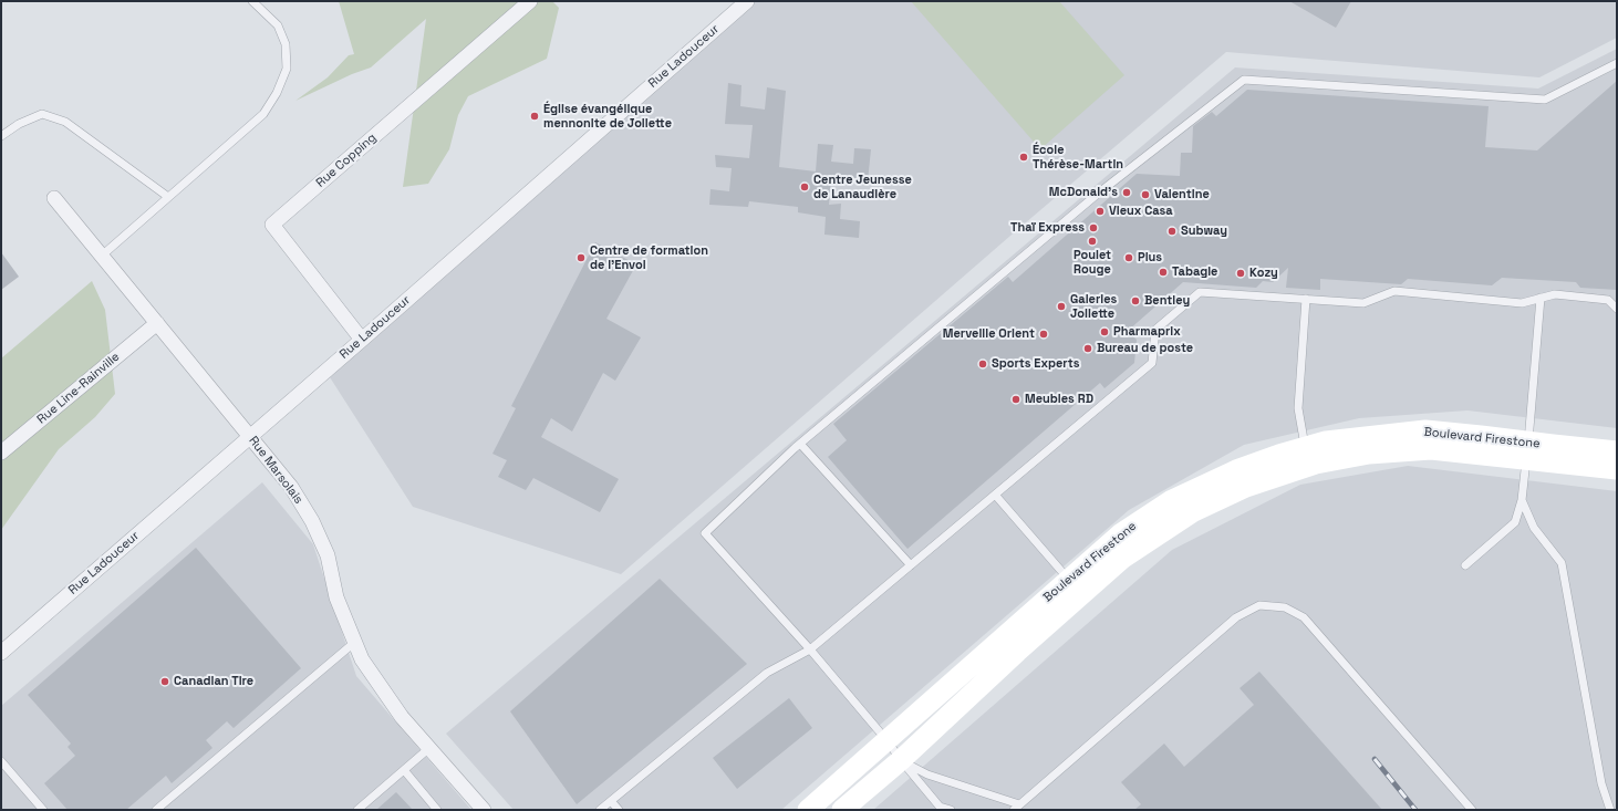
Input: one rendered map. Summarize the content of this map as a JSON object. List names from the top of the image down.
{
  "streets": {
    "main road": ["Boulevard Firestone"],
    "street": [
      "Rue Ladouceur",
      "Rue Copping",
      "Rue Line-Rainville",
      "Rue Marsolais"
    ]
  },
  "crossings": [
    ["Rue Ladouceur", "Rue Copping"],
    ["Rue Ladouceur", "Rue Marsolais"],
    ["Rue Line-Rainville", "Rue Marsolais"]
  ],
  "places": [
    "Église évangélique mennonite de Joliette",
    "École Thérèse-Martin",
    "Centre Jeunesse de Lanaudière",
    "McDonald's",
    "Valentine",
    "Vieux Casa",
    "Thaï Express",
    "Subway",
    "Poulet Rouge",
    "Centre de formation de l'Envol",
    "Plus",
    "Tabagie",
    "Kozy",
    "Bentley",
    "Galeries Joliette",
    "Pharmaprix",
    "Merveille Orient",
    "Bureau de poste",
    "Sports Experts",
    "Meubles RD",
    "Canadian Tire"
  ]
}
